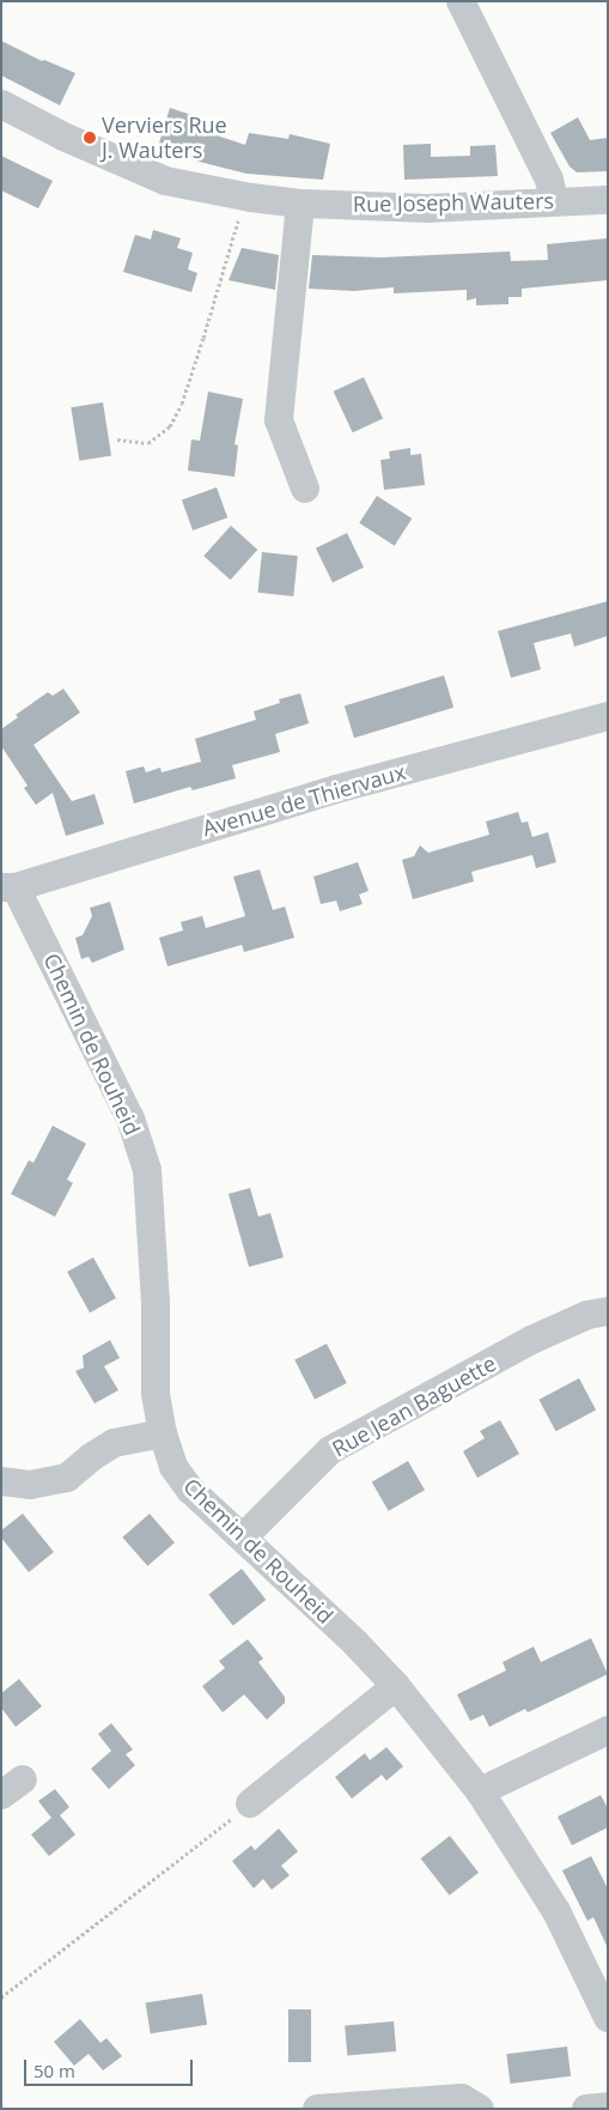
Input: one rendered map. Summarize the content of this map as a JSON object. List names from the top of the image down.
{
  "streets": {
    "street": [
      "Rue Joseph Wauters",
      "Avenue de Thiervaux",
      "Chemin de Rouheid",
      "Rue Jean Baguette"
    ]
  },
  "crossings": [
    ["Avenue de Thiervaux", "Chemin de Rouheid"],
    ["Chemin de Rouheid", "Rue Jean Baguette"]
  ],
  "places": ["Verviers Rue J. Wauters"],
  "scale_bar": "50 m"
}
